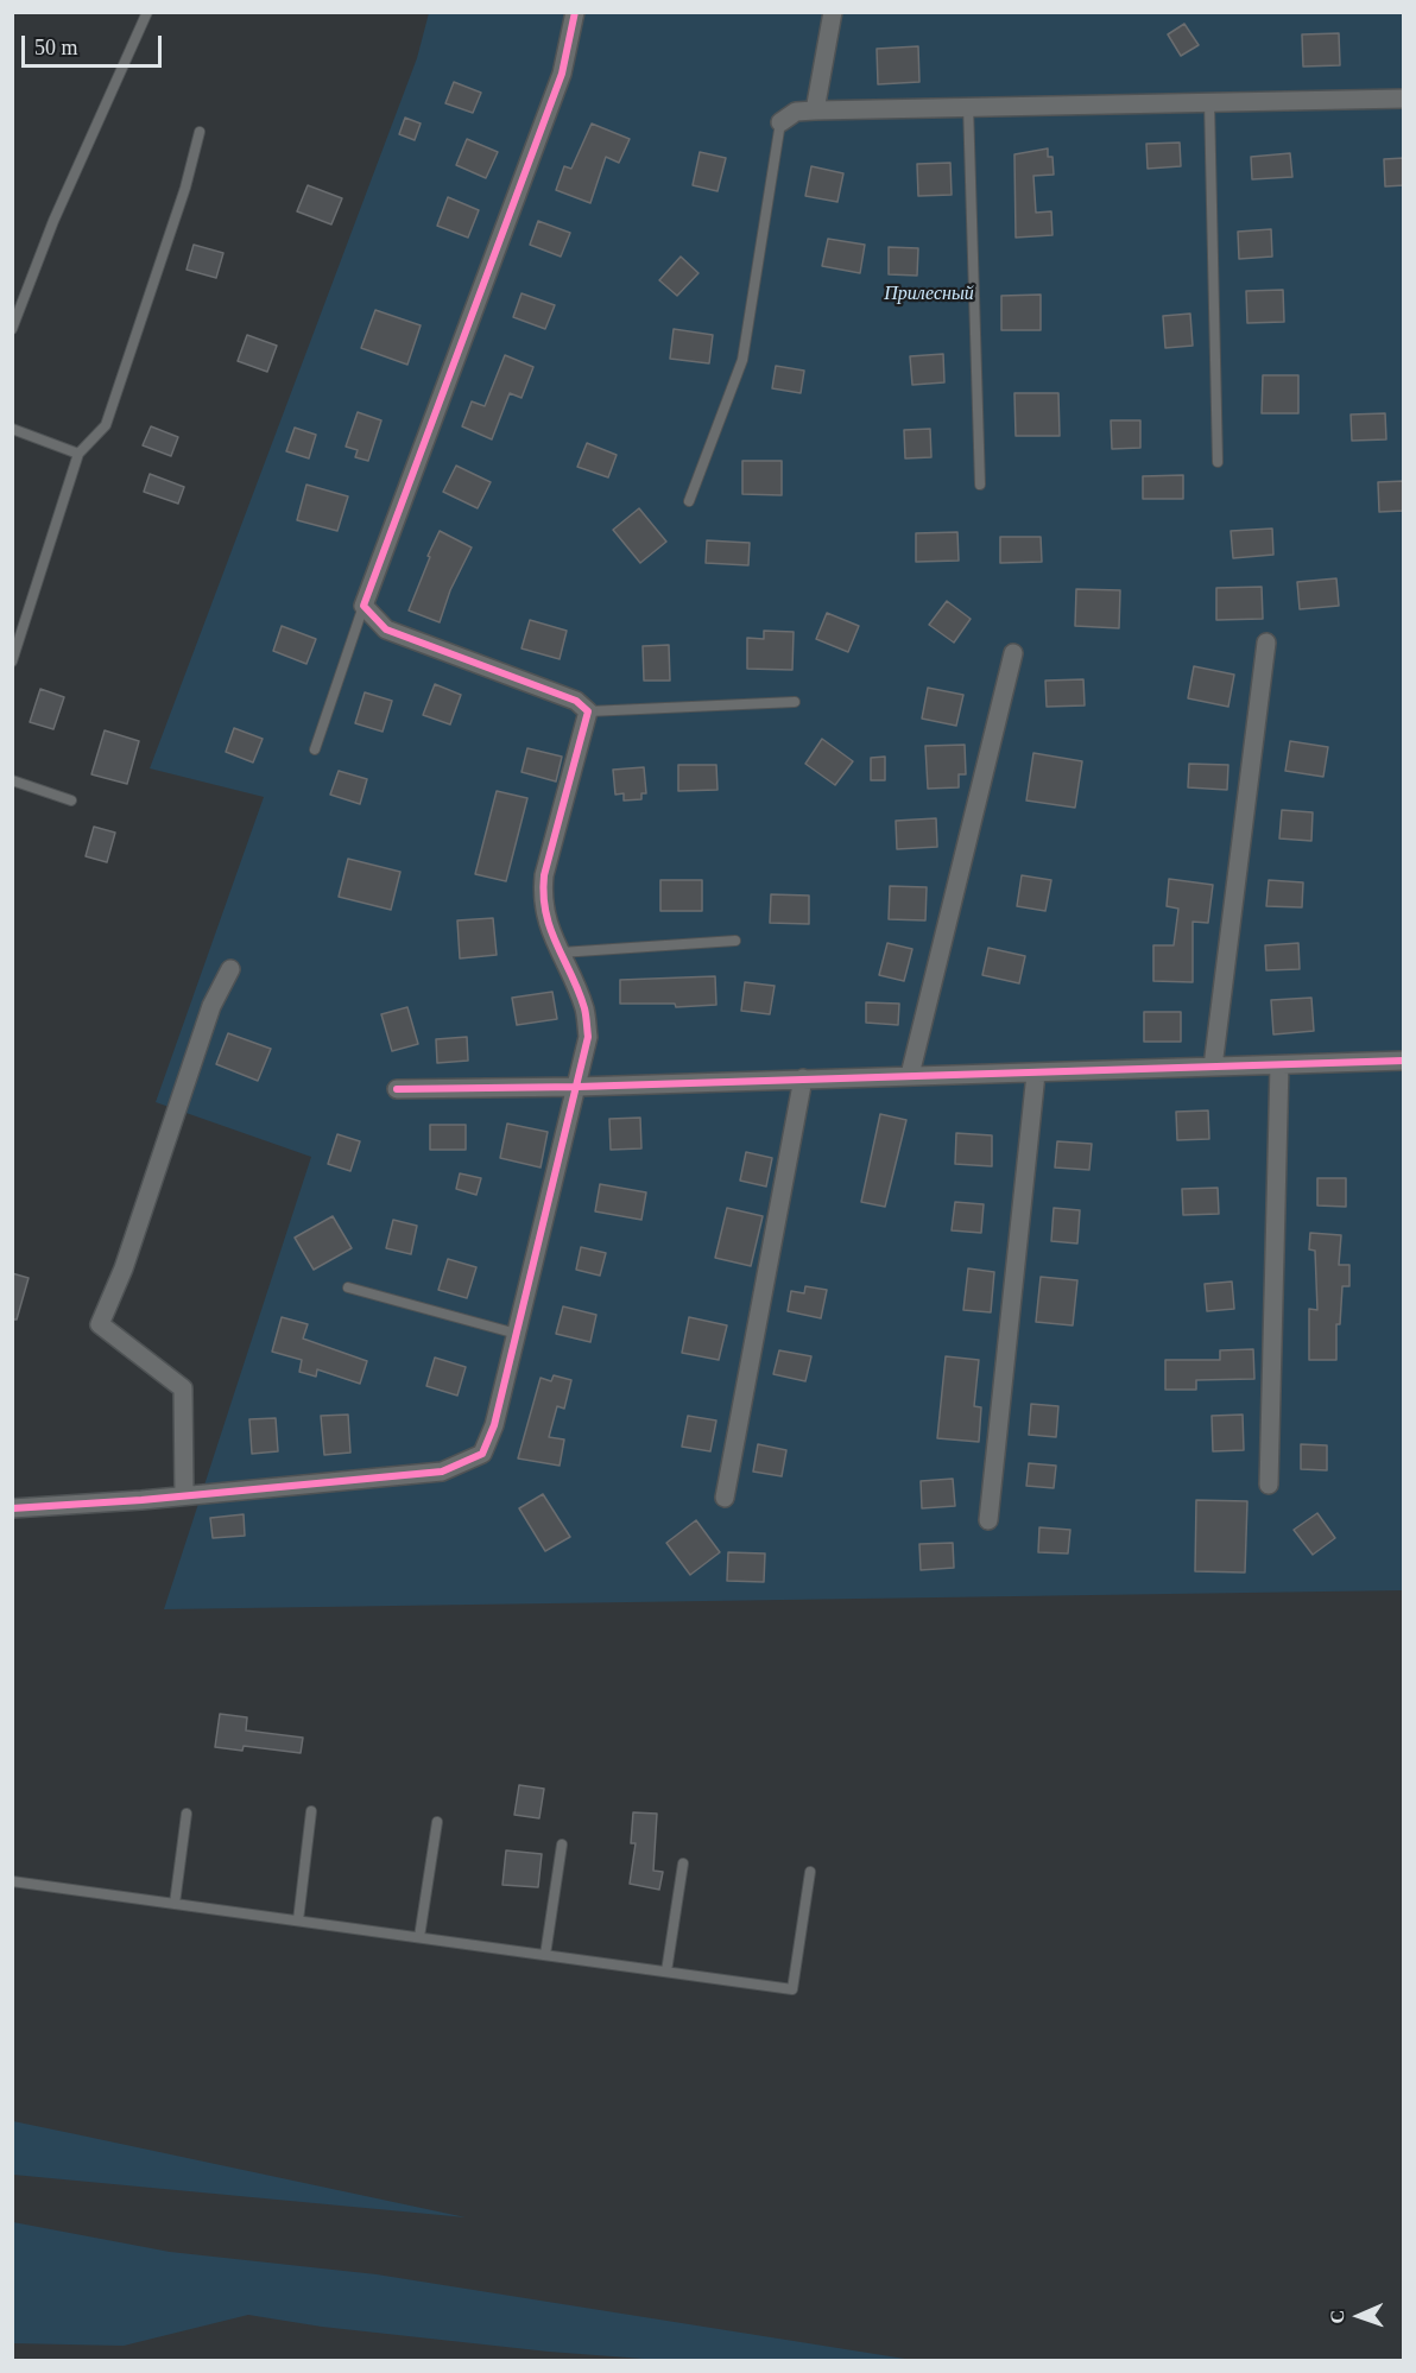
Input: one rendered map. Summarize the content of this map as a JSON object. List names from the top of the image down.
{
  "parks": ["Прилесный"],
  "scale_bar": "50 m",
  "north": "left"
}
